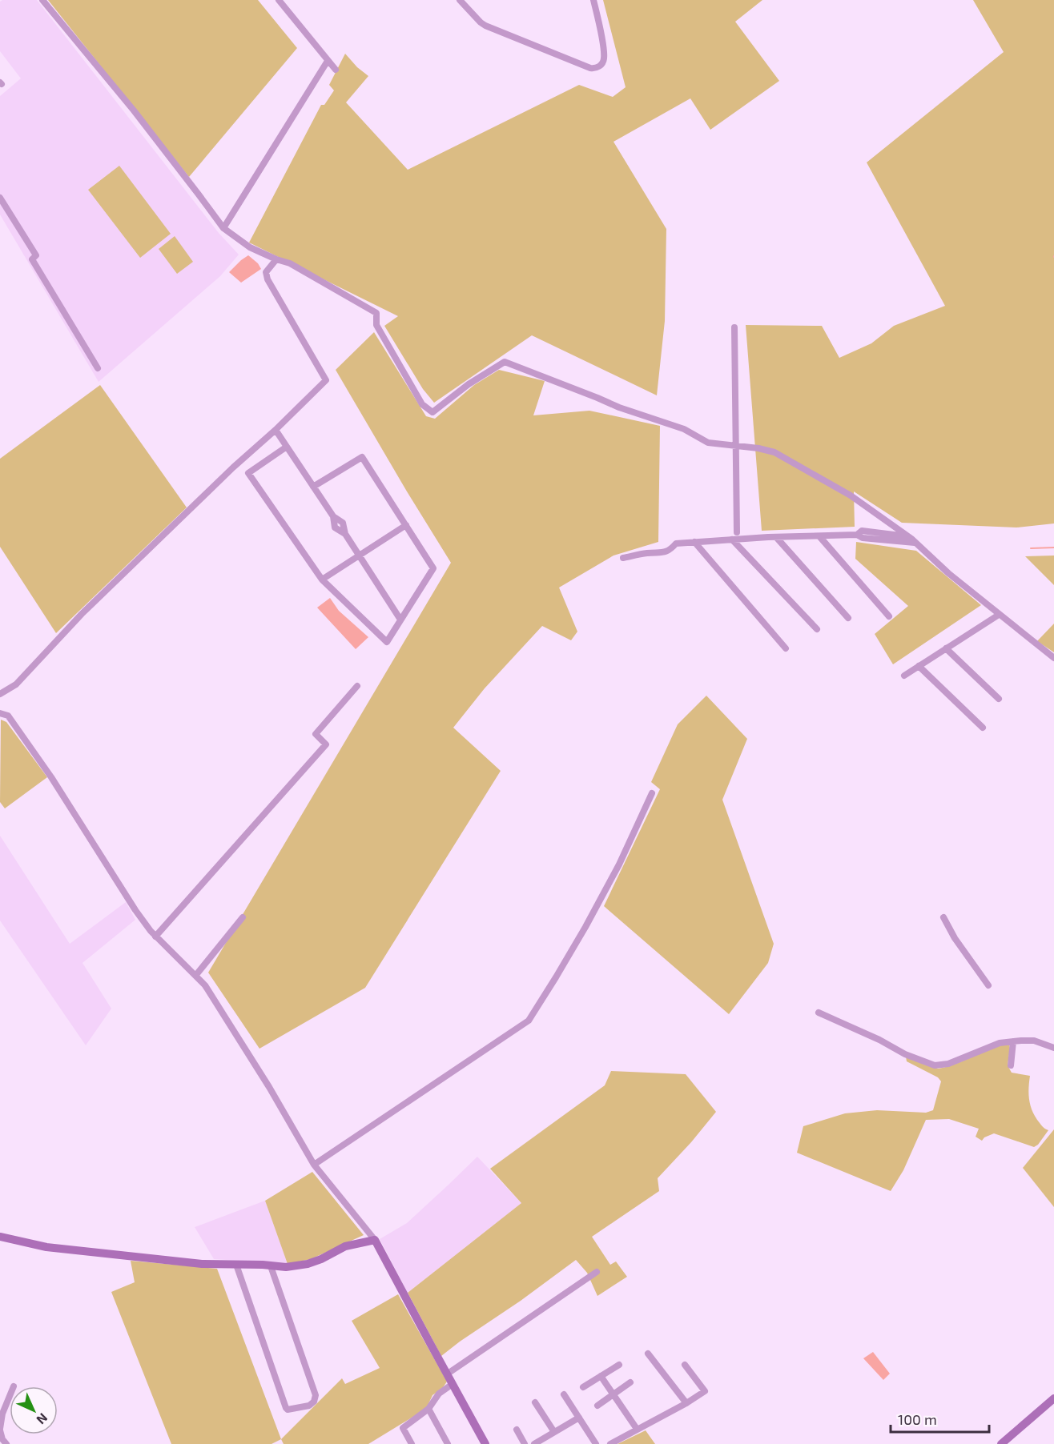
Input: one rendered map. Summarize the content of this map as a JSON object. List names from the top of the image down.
{
  "scale_bar": "100 m",
  "north": "bottom right"
}
